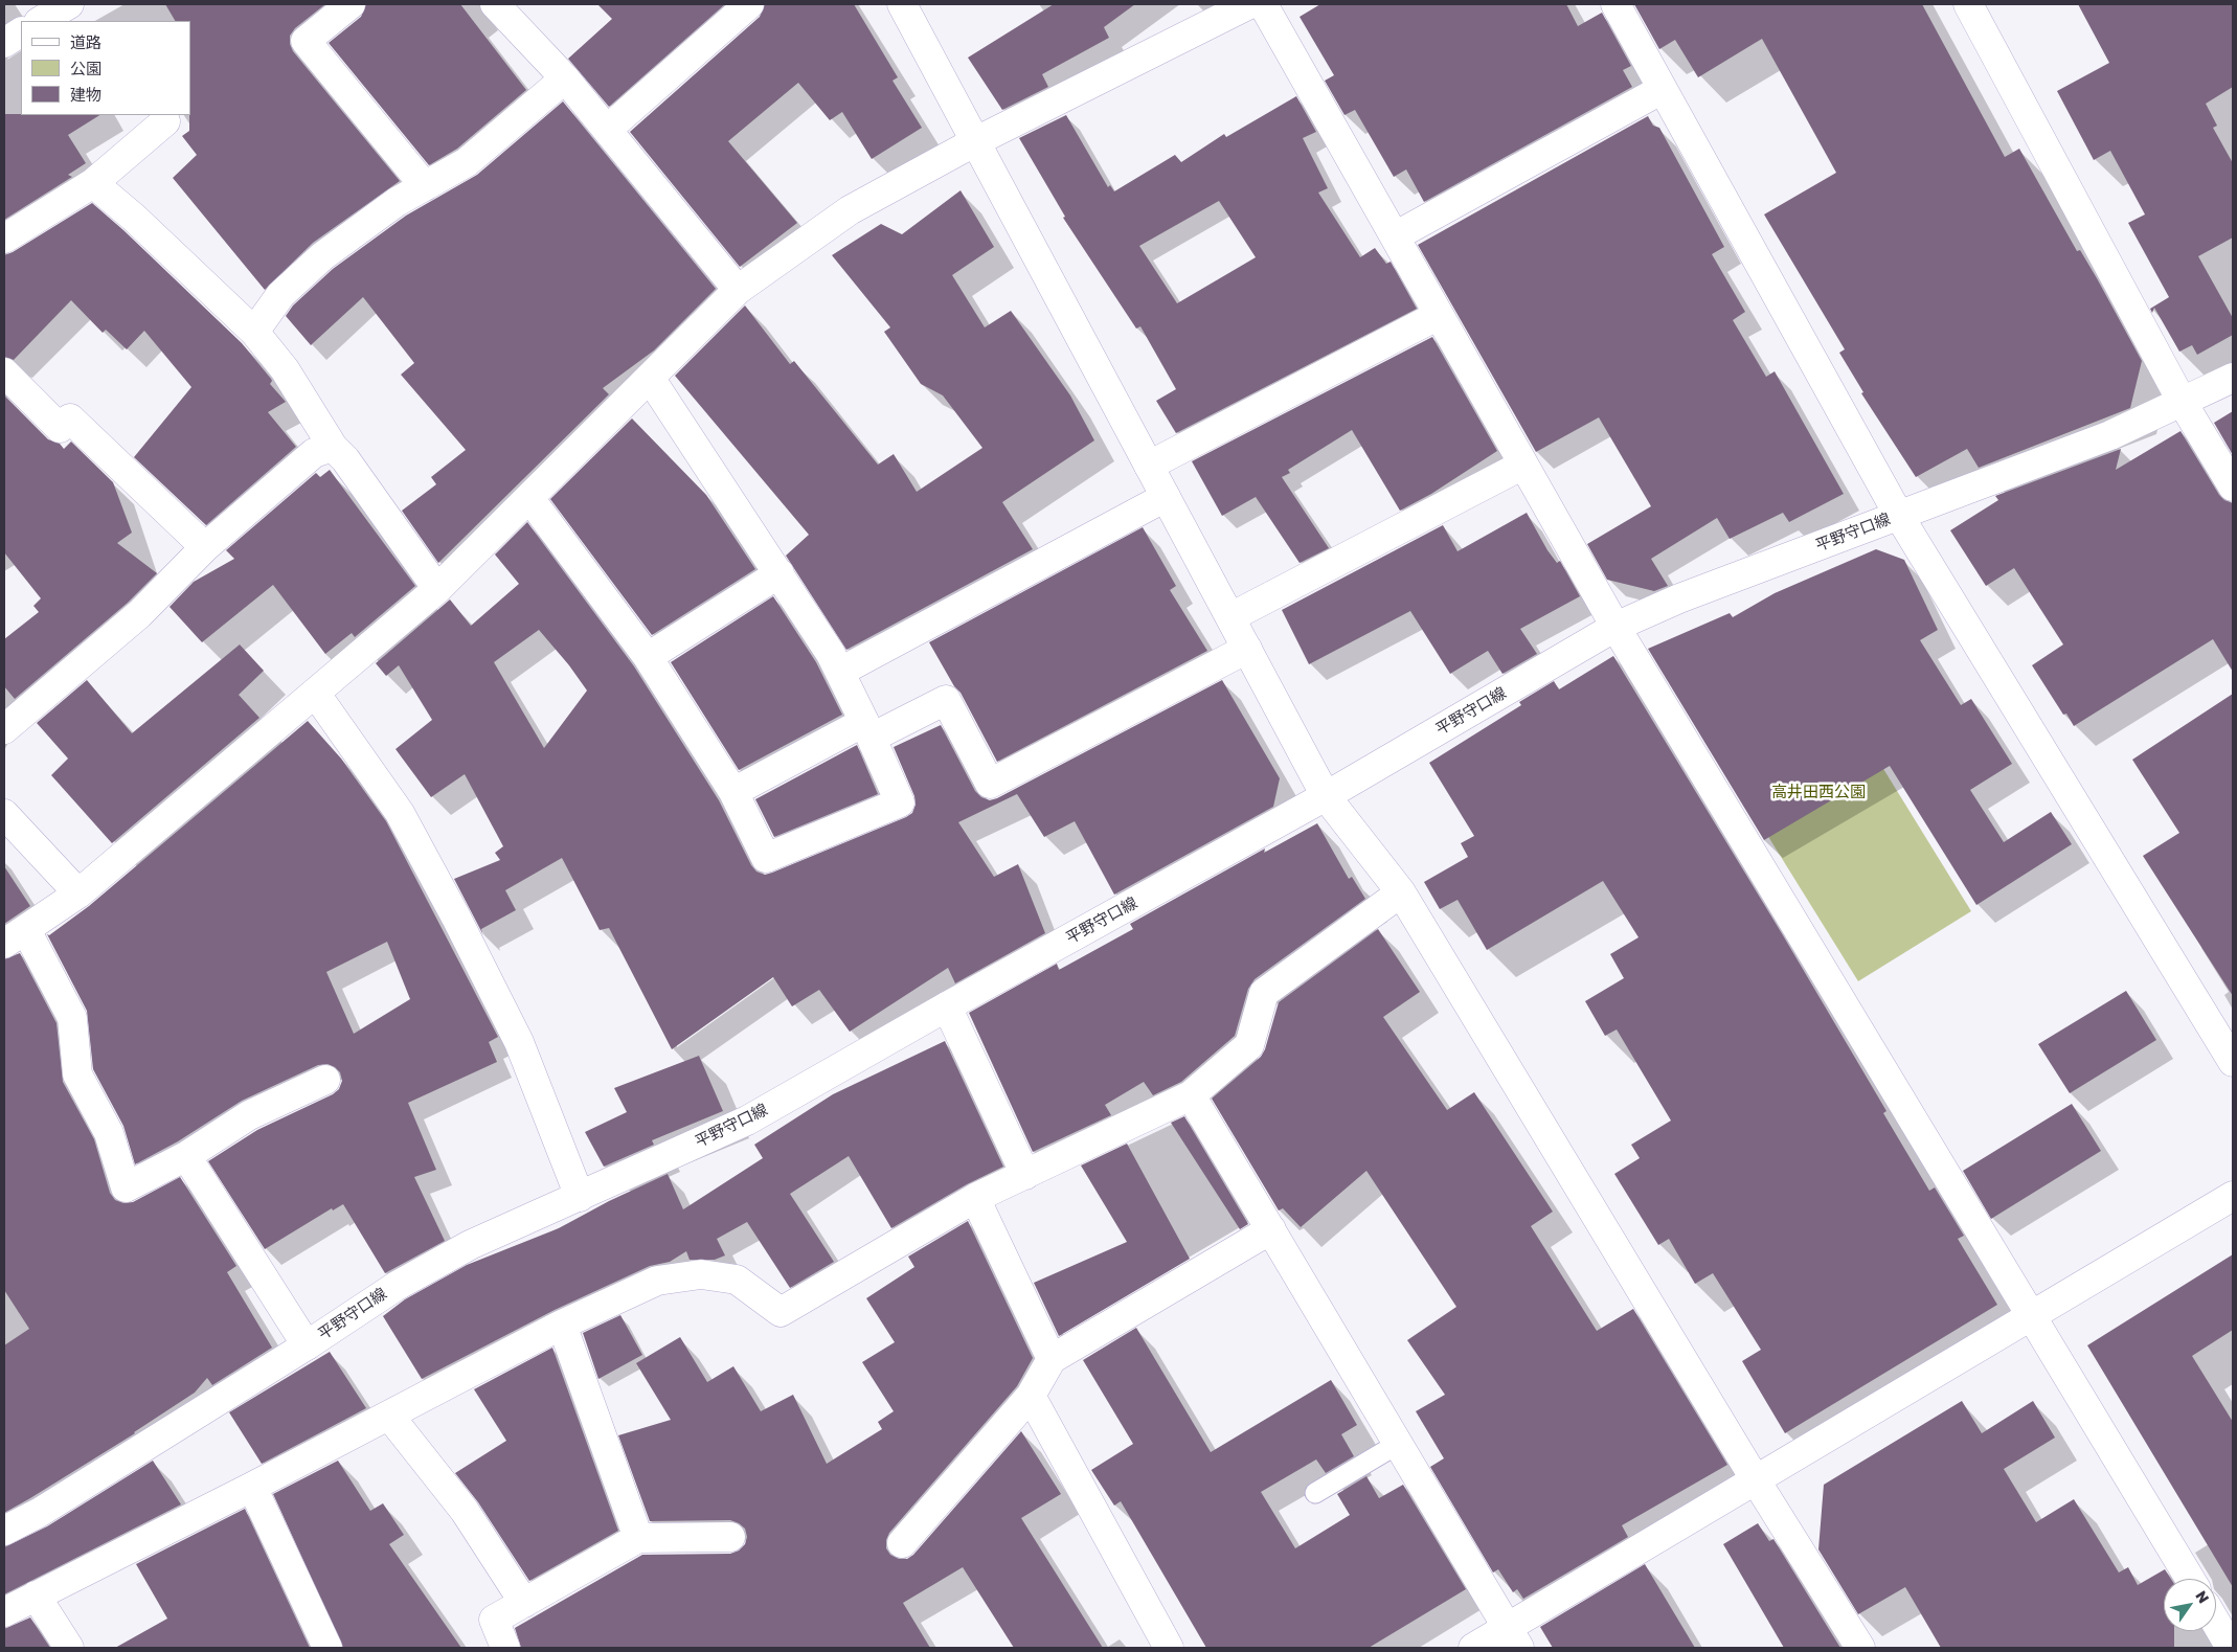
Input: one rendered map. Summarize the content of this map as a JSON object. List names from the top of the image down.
{
  "streets": {
    "street": ["平野守口線"]
  },
  "parks": ["高井田西公園"],
  "legend": ["道路", "公園", "建物"],
  "north": "top right"
}
